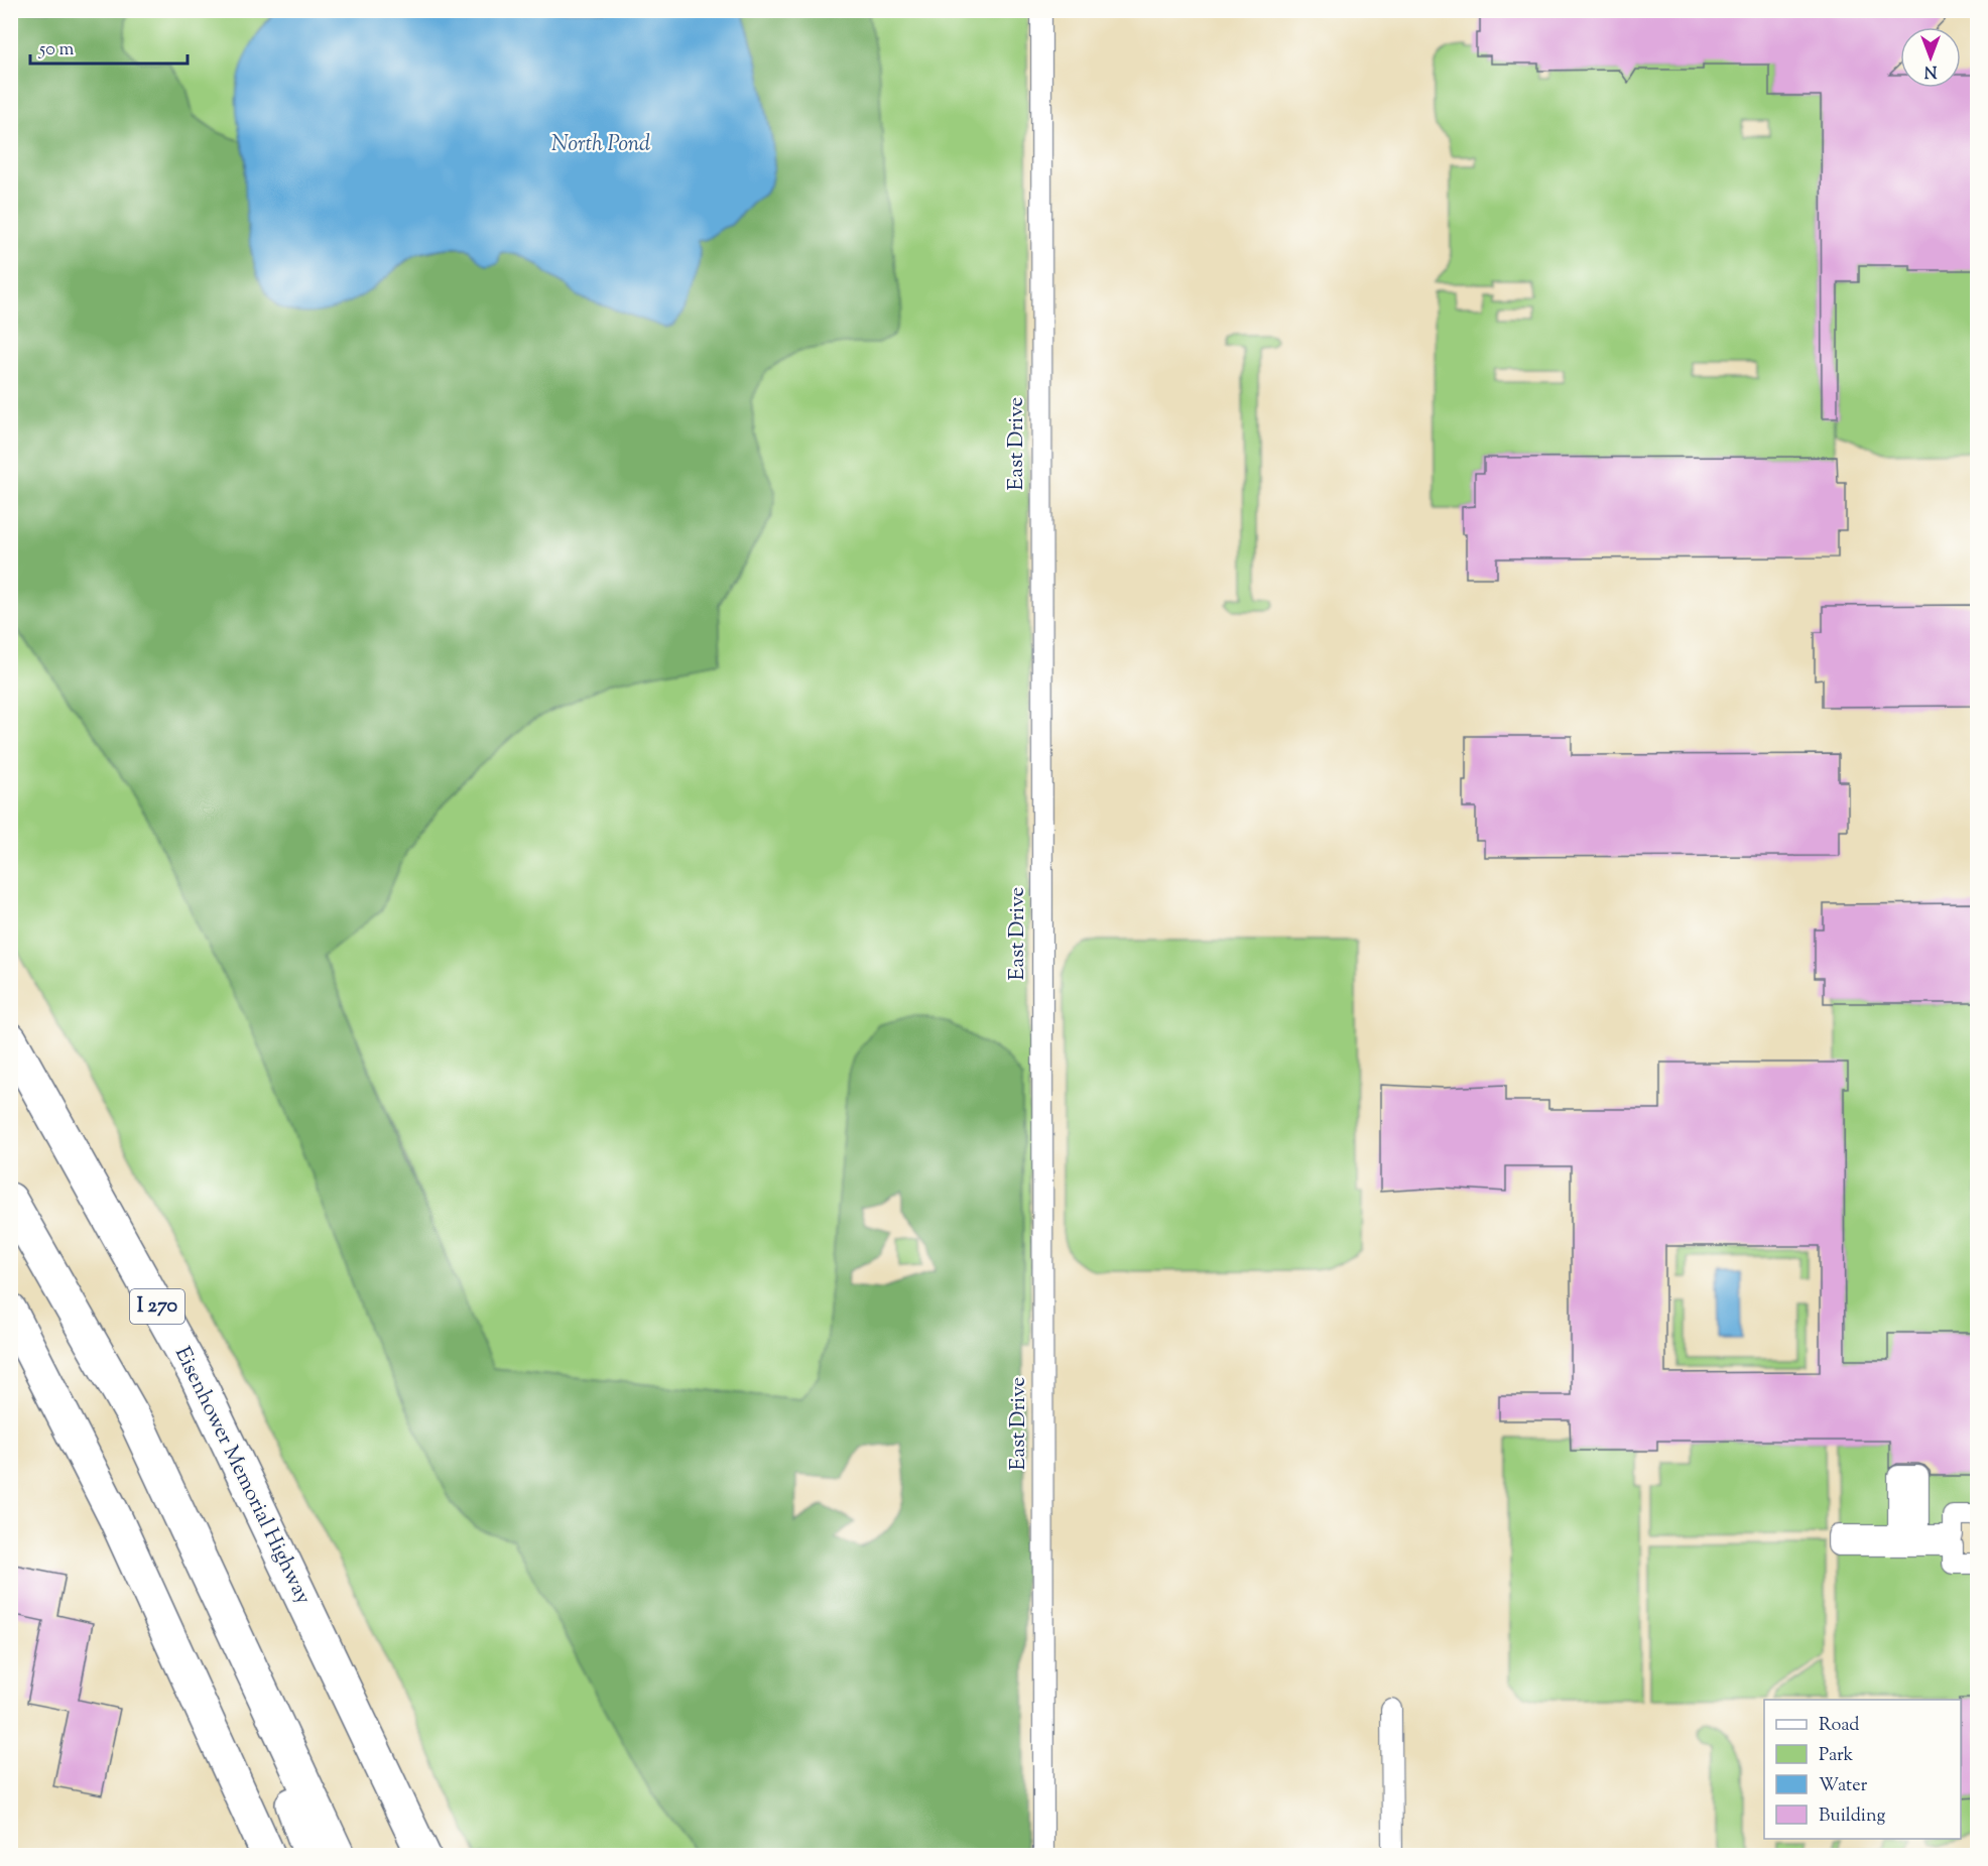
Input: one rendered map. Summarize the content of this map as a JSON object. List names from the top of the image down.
{
  "streets": {
    "highway": ["I 270", "Eisenhower Memorial Highway"],
    "street": ["East Drive"]
  },
  "water": ["North Pond"],
  "legend": [
    "Road",
    "Park",
    "Water",
    "Building"
  ],
  "scale_bar": "50 m",
  "north": "bottom"
}
